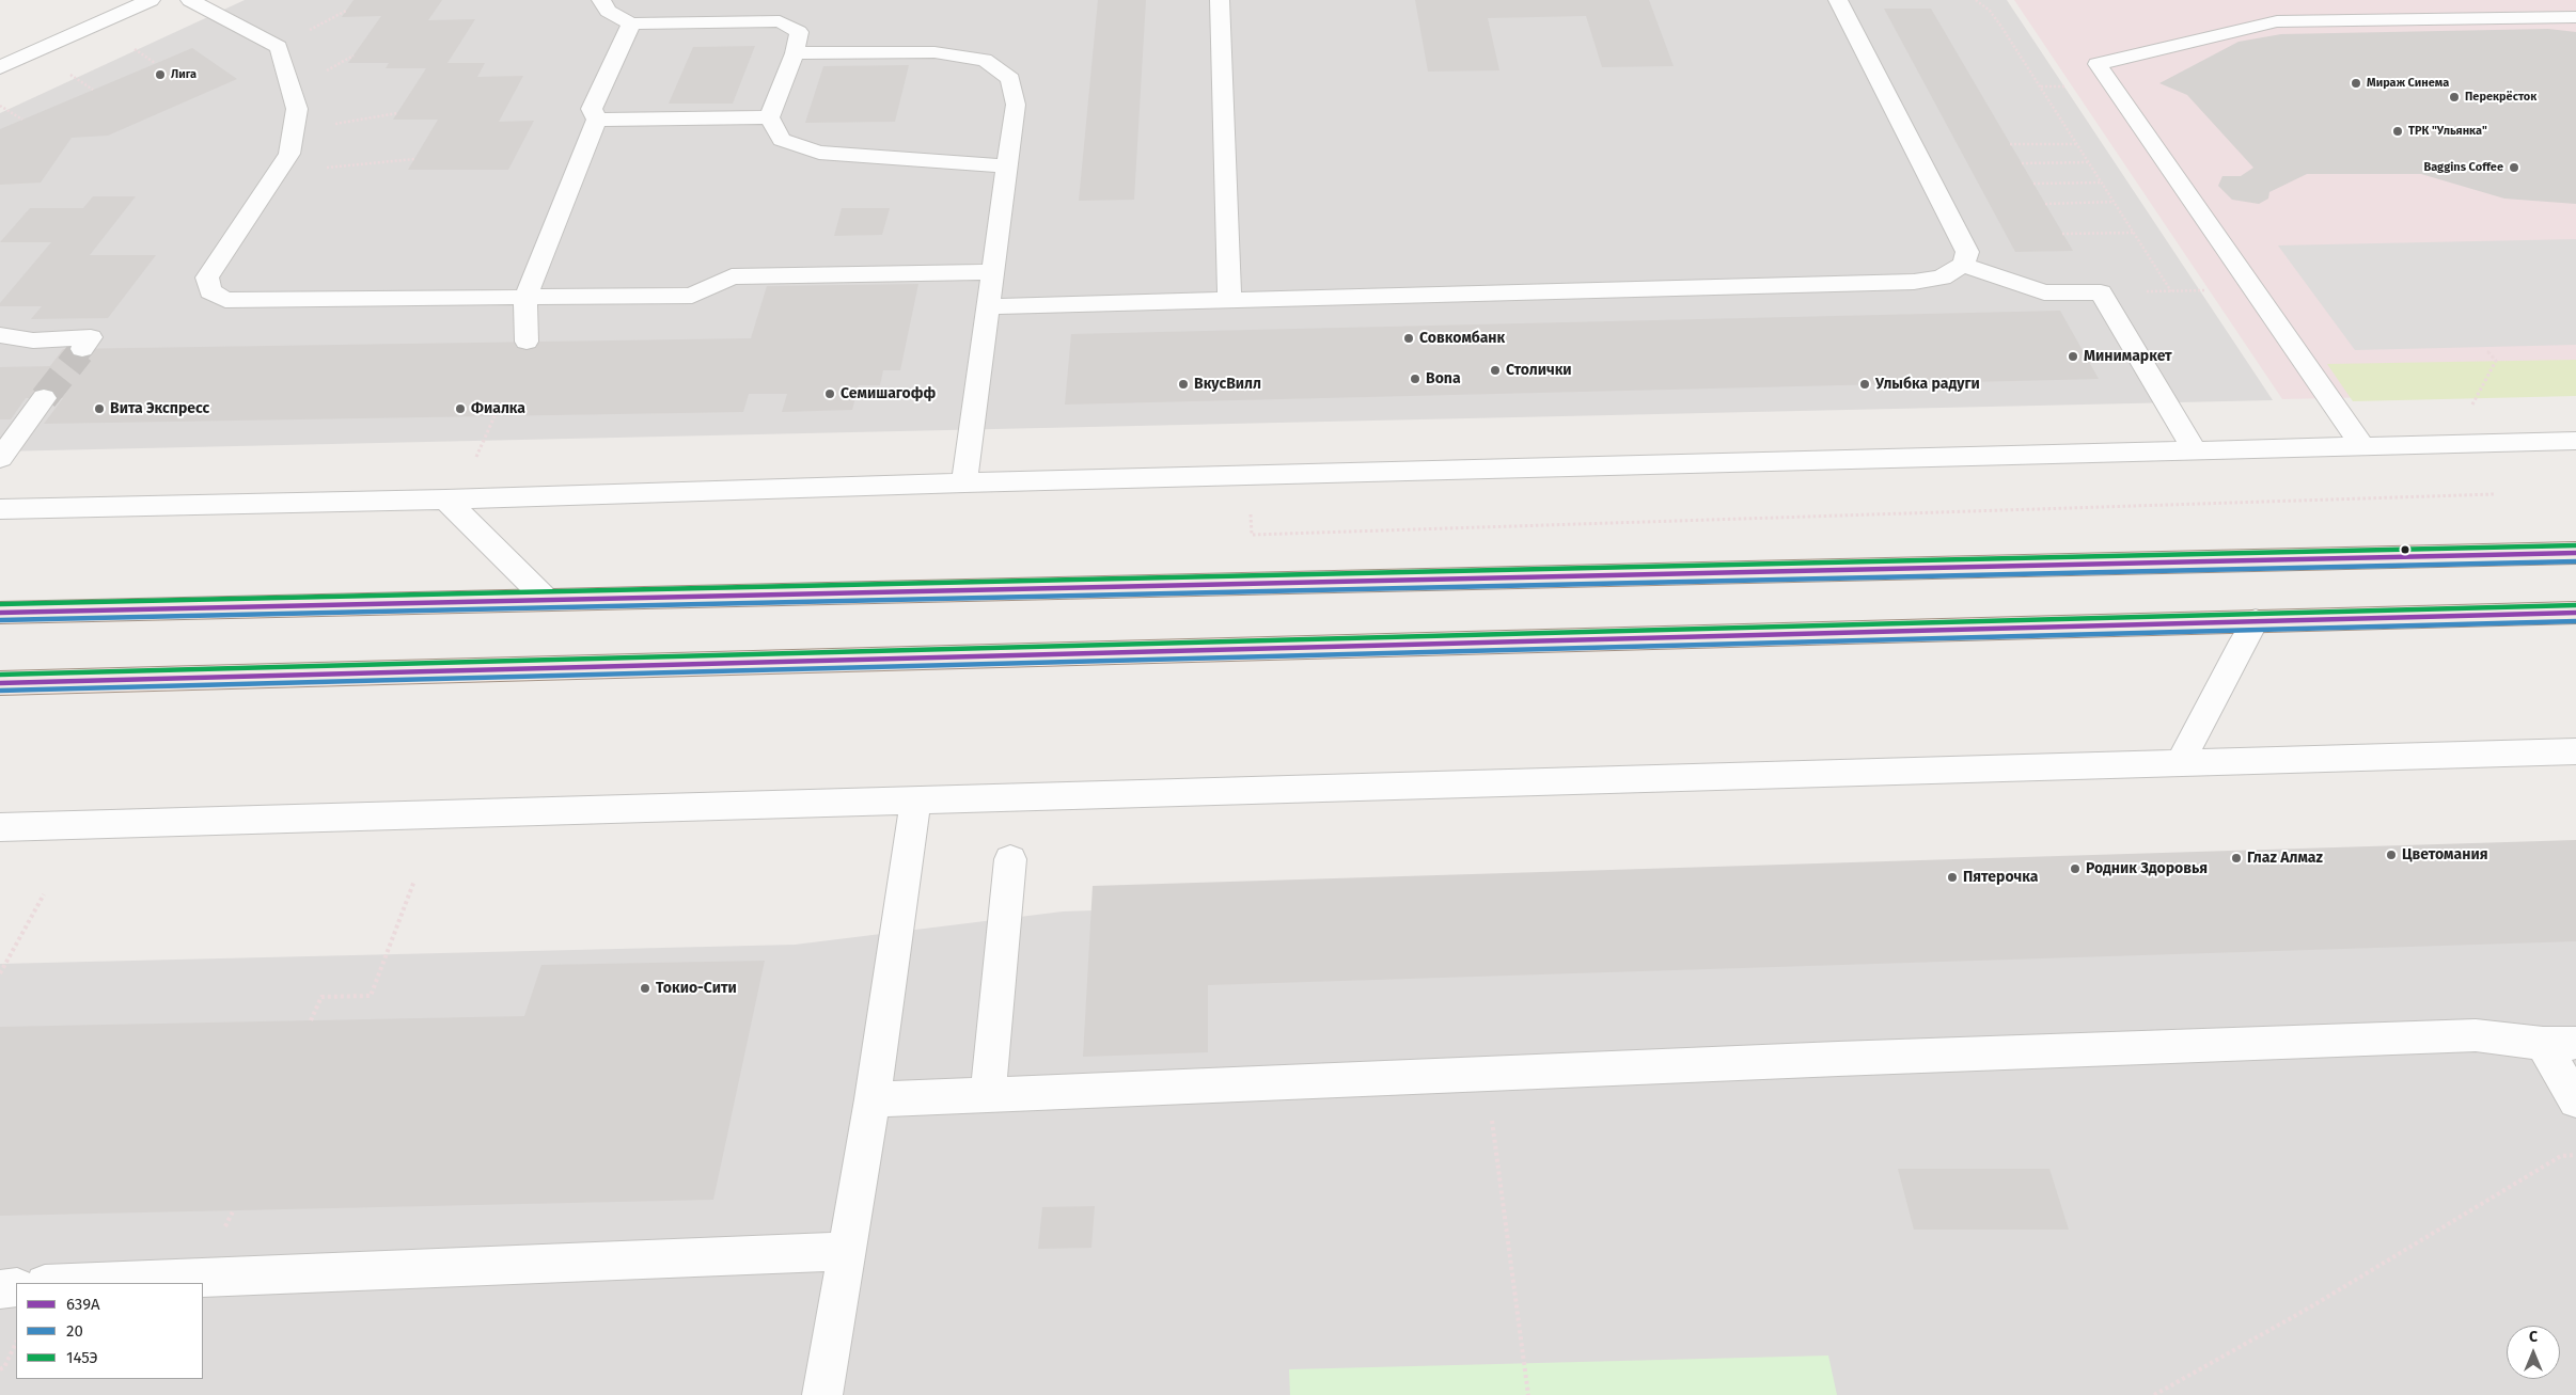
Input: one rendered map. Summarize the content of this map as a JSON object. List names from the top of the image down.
{
  "places": [
    "Лига",
    "Мираж Синема",
    "Перекрёсток",
    "ТРК \"Ульянка\"",
    "Baggins Coffee",
    "Совкомбанк",
    "Минимаркет",
    "Столички",
    "Bona",
    "ВкусВилл",
    "Улыбка радуги",
    "Семишагофф",
    "Вита Экспресс",
    "Фиалка",
    "Цветомания",
    "Глаz Алмаz",
    "Родник Здоровья",
    "Пятерочка",
    "Токио-Сити"
  ],
  "lines": ["transit line 145Э", "transit line 639А", "transit line 20"],
  "legend": ["639А", "20", "145Э"],
  "north": "top"
}
